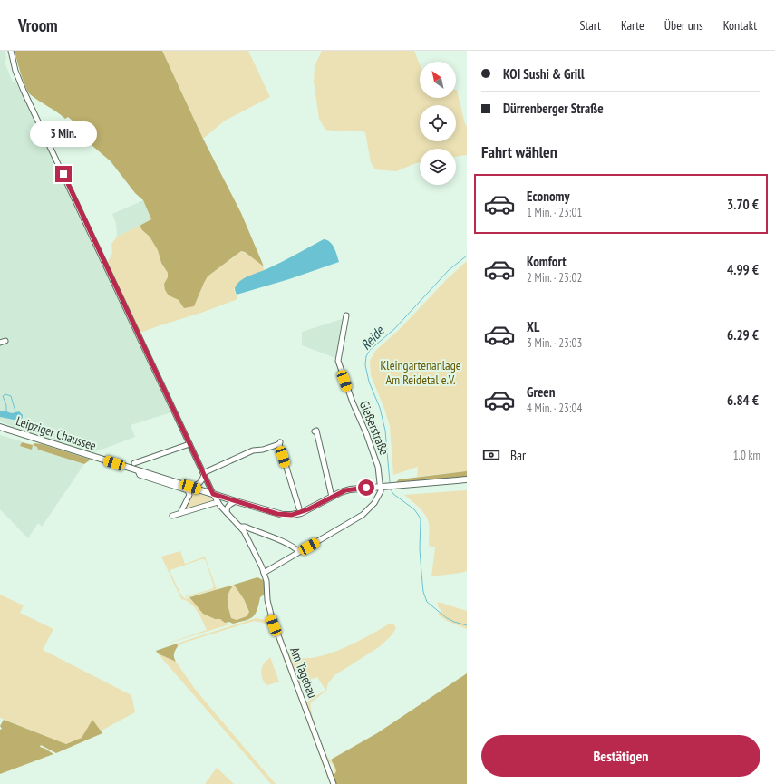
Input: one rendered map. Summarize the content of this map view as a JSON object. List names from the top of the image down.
{
  "streets": {
    "main road": ["Leipziger Chaussee"],
    "street": ["Gießerstraße", "Am Tagebau"]
  },
  "crossings": [
    ["Gießerstraße", "Leipziger Chaussee"],
    ["Leipziger Chaussee", "Am Tagebau"]
  ],
  "water": ["Reide"],
  "parks": ["Kleingartenanlage Am Reidetal e.V."],
  "north": "top left",
  "page": {
    "header": "Vroom",
    "nav": [
      "Start",
      "Karte",
      "Über uns",
      "Kontakt"
    ],
    "banner": ["KOI Sushi & Grill", "Dürrenberger Straße"],
    "bubble": "3 Min.",
    "heading": "Fahrt wählen",
    "list": [
      {
        "name": "Economy",
        "note": "1 Min. · 23:01",
        "value": "3.70 €"
      },
      {
        "name": "Komfort",
        "note": "2 Min. · 23:02",
        "value": "4.99 €"
      },
      {
        "name": "XL",
        "note": "3 Min. · 23:03",
        "value": "6.29 €"
      },
      {
        "name": "Green",
        "note": "4 Min. · 23:04",
        "value": "6.84 €"
      }
    ],
    "pay": ["Bar", "1.0 km"],
    "buttons": "Bestätigen"
  }
}
